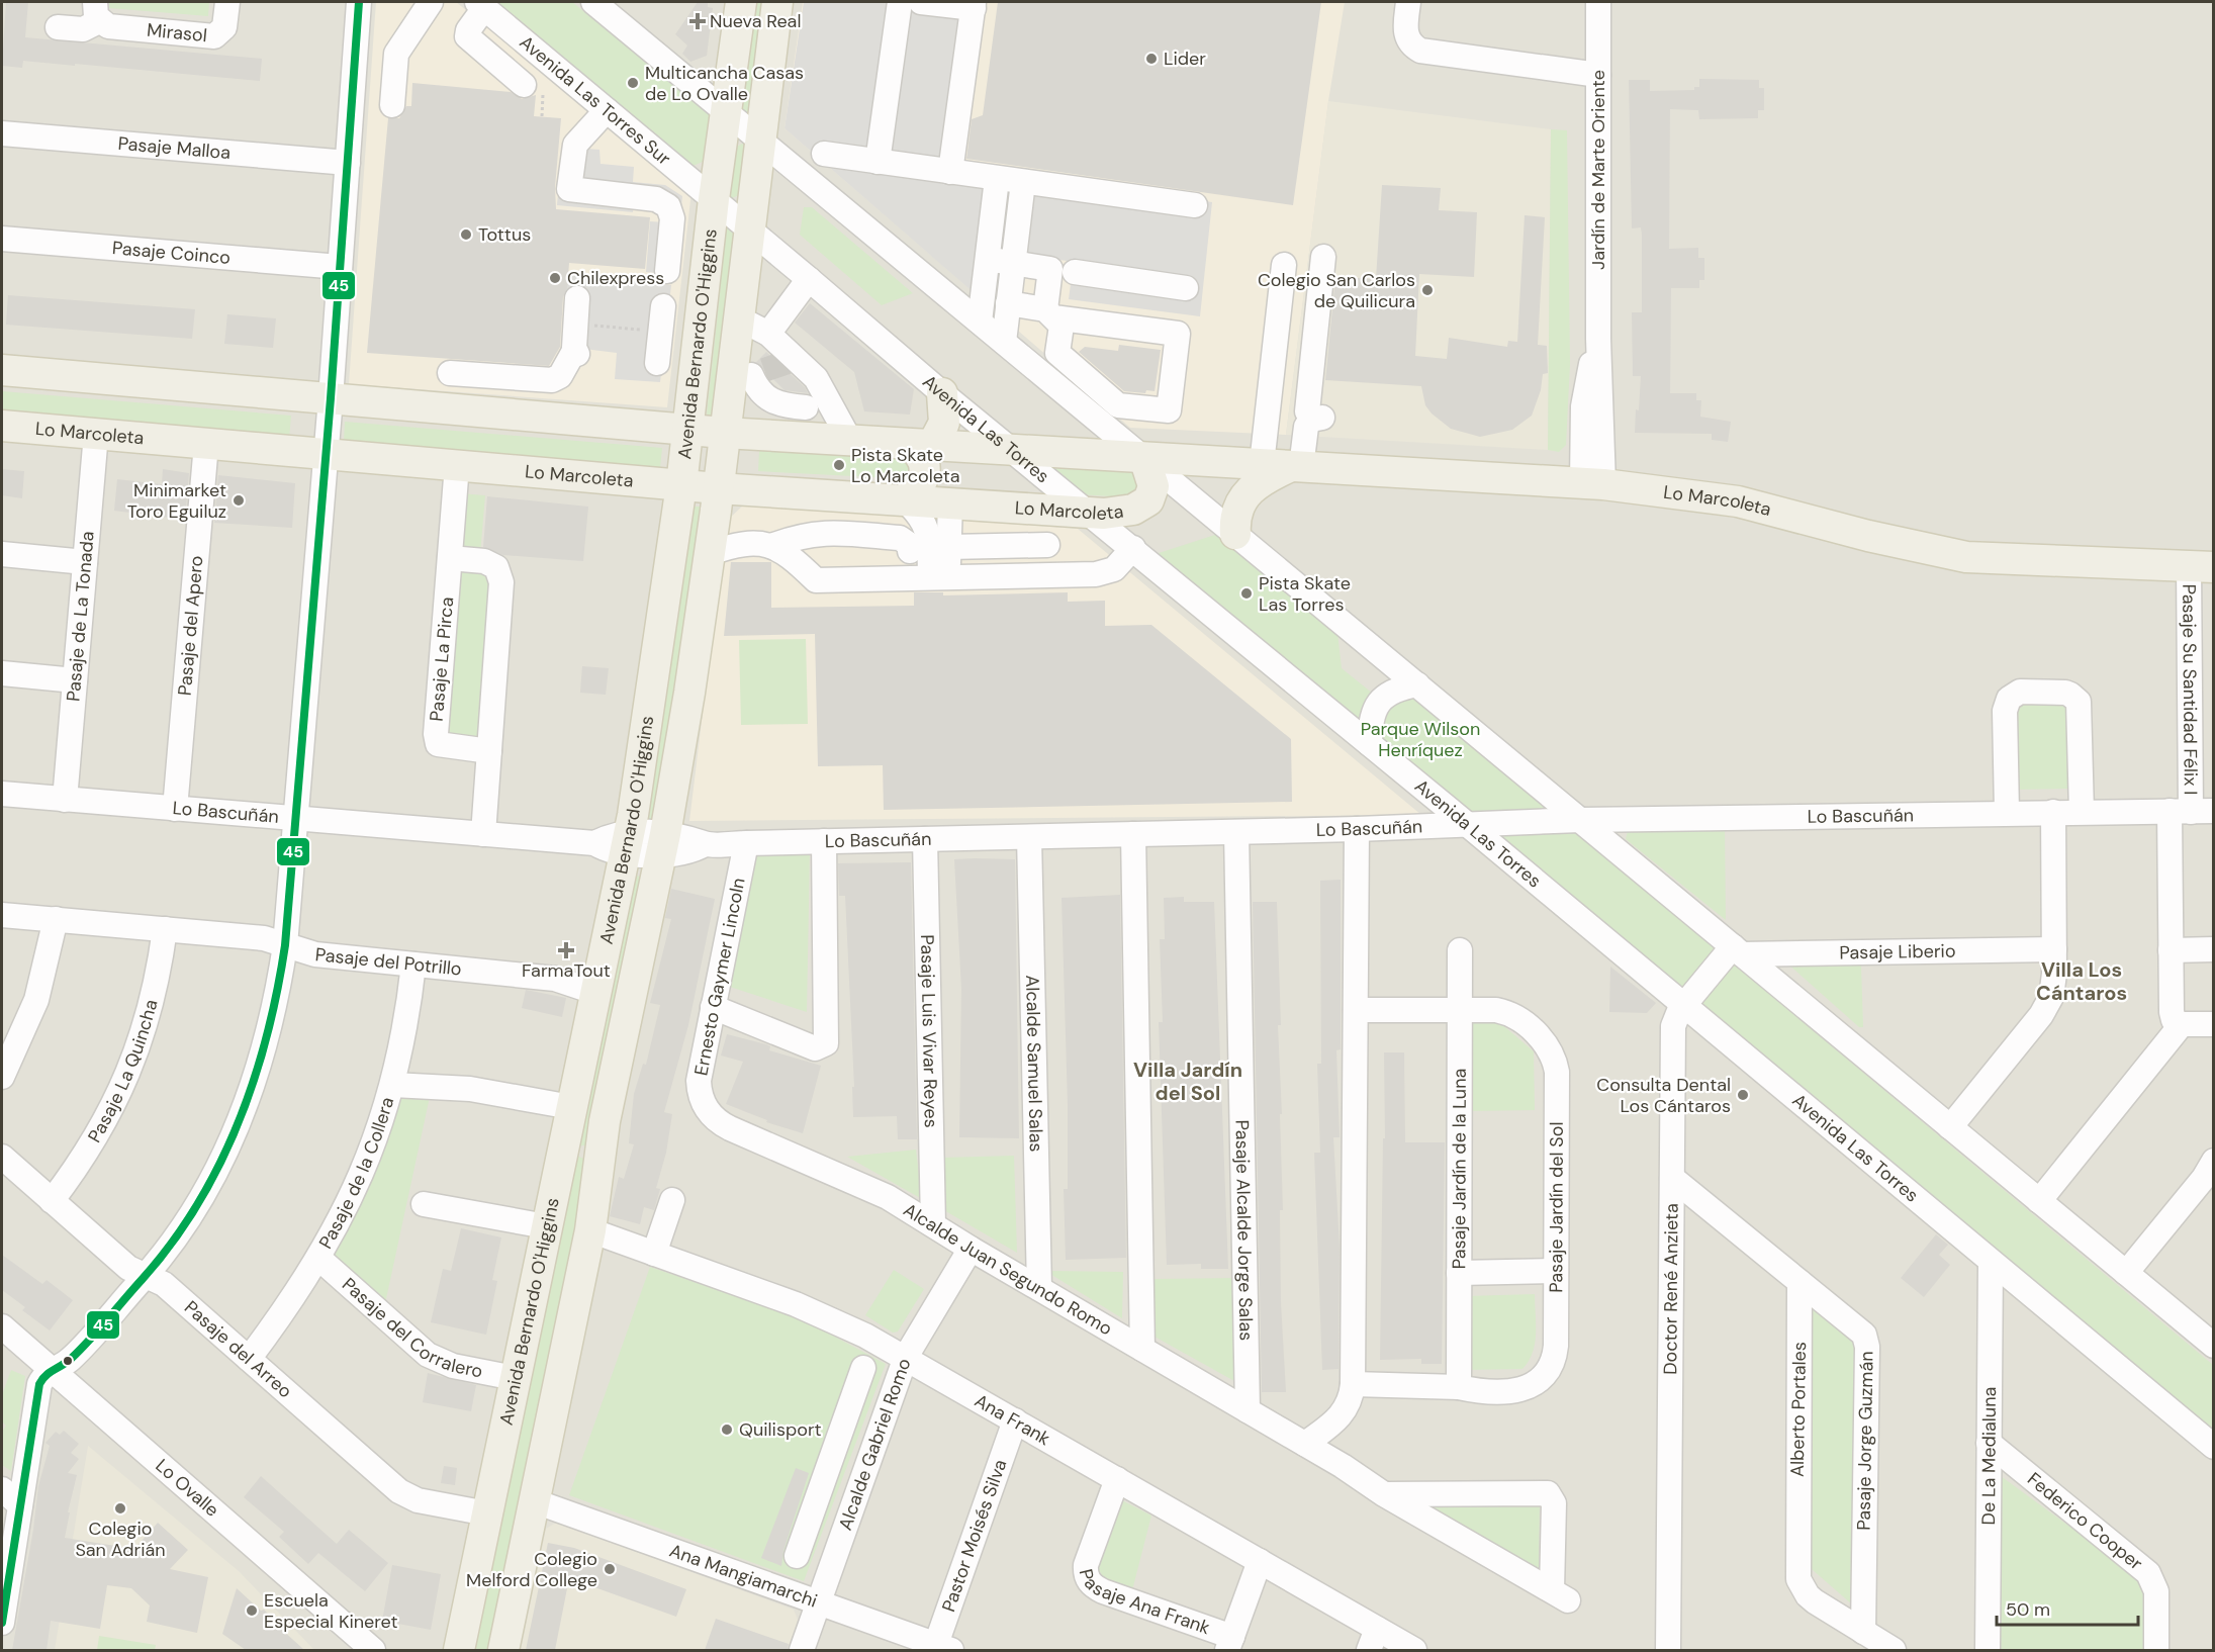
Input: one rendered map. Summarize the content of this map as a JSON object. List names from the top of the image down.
{
  "streets": {
    "main road": ["Avenida Bernardo O'Higgins", "Lo Marcoleta"],
    "street": [
      "Mirasol",
      "Avenida Las Torres Sur",
      "Pasaje Malloa",
      "Jardín de Marte Oriente",
      "Pasaje Coinco",
      "Avenida Las Torres",
      "Pasaje de La Tonada",
      "Pasaje del Apero",
      "Pasaje La Pirca",
      "Pasaje Su Santidad Félix I",
      "Lo Bascuñán",
      "Pasaje Liberio",
      "Pasaje del Potrillo",
      "Ernesto Gaymer Lincoln",
      "Pasaje Luis Vivar Reyes",
      "Alcalde Samuel Salas",
      "Pasaje La Quincha",
      "Pasaje Jardín de la Luna",
      "Pasaje de la Collera",
      "Pasaje Jardín del Sol",
      "Pasaje Alcalde Jorge Salas",
      "Alcalde Juan Segundo Romo",
      "Doctor René Anzieta",
      "Pasaje del Corralero",
      "Pasaje del Arreo",
      "Alberto Portales",
      "Ana Frank",
      "Pasaje Jorge Guzmán",
      "Alcalde Gabriel Romo",
      "De La Medialuna",
      "Lo Ovalle",
      "Federico Cooper",
      "Pastor Moisés Silva",
      "Ana Mangiamarchi",
      "Pasaje Ana Frank"
    ]
  },
  "crossings": [
    ["Avenida Las Torres Sur", "Avenida Bernardo O'Higgins"],
    ["Avenida Las Torres Sur", "Avenida Las Torres"],
    ["Jardín de Marte Oriente", "Lo Marcoleta"],
    ["Avenida Bernardo O'Higgins", "Avenida Las Torres"],
    ["Avenida Bernardo O'Higgins", "Lo Marcoleta"],
    ["Avenida Bernardo O'Higgins", "Lo Bascuñán"],
    ["Avenida Bernardo O'Higgins", "Pasaje del Potrillo"],
    ["Avenida Bernardo O'Higgins", "Pasaje del Corralero"],
    ["Avenida Bernardo O'Higgins", "Pasaje del Arreo"],
    ["Avenida Bernardo O'Higgins", "Ana Frank"],
    ["Avenida Bernardo O'Higgins", "Ana Mangiamarchi"],
    ["Avenida Las Torres", "Lo Marcoleta"],
    ["Avenida Las Torres", "Lo Bascuñán"],
    ["Avenida Las Torres", "Doctor René Anzieta"],
    ["Avenida Las Torres", "De La Medialuna"],
    ["Lo Marcoleta", "Pasaje de La Tonada"],
    ["Lo Marcoleta", "Pasaje del Apero"],
    ["Lo Marcoleta", "Pasaje La Pirca"],
    ["Lo Marcoleta", "Pasaje Su Santidad Félix I"],
    ["Pasaje de La Tonada", "Lo Bascuñán"],
    ["Pasaje del Apero", "Lo Bascuñán"],
    ["Pasaje Su Santidad Félix I", "Lo Bascuñán"],
    ["Lo Bascuñán", "Ernesto Gaymer Lincoln"],
    ["Lo Bascuñán", "Pasaje Luis Vivar Reyes"],
    ["Lo Bascuñán", "Alcalde Samuel Salas"],
    ["Lo Bascuñán", "Pasaje Alcalde Jorge Salas"],
    ["Pasaje Liberio", "Doctor René Anzieta"],
    ["Pasaje del Potrillo", "Pasaje La Quincha"],
    ["Pasaje del Potrillo", "Pasaje de la Collera"],
    ["Ernesto Gaymer Lincoln", "Alcalde Juan Segundo Romo"],
    ["Pasaje Luis Vivar Reyes", "Alcalde Juan Segundo Romo"],
    ["Alcalde Samuel Salas", "Alcalde Juan Segundo Romo"],
    ["Pasaje La Quincha", "Pasaje del Arreo"],
    ["Pasaje Jardín de la Luna", "Pasaje Jardín del Sol"],
    ["Pasaje de la Collera", "Pasaje del Corralero"],
    ["Pasaje de la Collera", "Pasaje del Arreo"],
    ["Pasaje Alcalde Jorge Salas", "Alcalde Juan Segundo Romo"],
    ["Alcalde Juan Segundo Romo", "Alcalde Gabriel Romo"],
    ["Alberto Portales", "Pasaje Jorge Guzmán"],
    ["Ana Frank", "Alcalde Gabriel Romo"],
    ["Ana Frank", "Pastor Moisés Silva"],
    ["Ana Frank", "Pasaje Ana Frank"],
    ["Alcalde Gabriel Romo", "Ana Mangiamarchi"],
    ["De La Medialuna", "Federico Cooper"],
    ["Pastor Moisés Silva", "Ana Mangiamarchi"]
  ],
  "districts": ["Villa Los Cántaros", "Villa Jardín del Sol"],
  "parks": ["Parque Wilson Henríquez"],
  "places": {
    "health": ["Nueva Real", "FarmaTout"],
    "other": [
      "Lider",
      "Multicancha Casas de Lo Ovalle",
      "Tottus",
      "Chilexpress",
      "Colegio San Carlos de Quilicura",
      "Pista Skate Lo Marcoleta",
      "Minimarket Toro Eguiluz",
      "Pista Skate Las Torres",
      "Consulta Dental Los Cántaros",
      "Quilisport",
      "Colegio San Adrián",
      "Colegio Melford College",
      "Escuela Especial Kineret"
    ]
  },
  "lines": ["transit line 45"],
  "scale_bar": "50 m"
}
